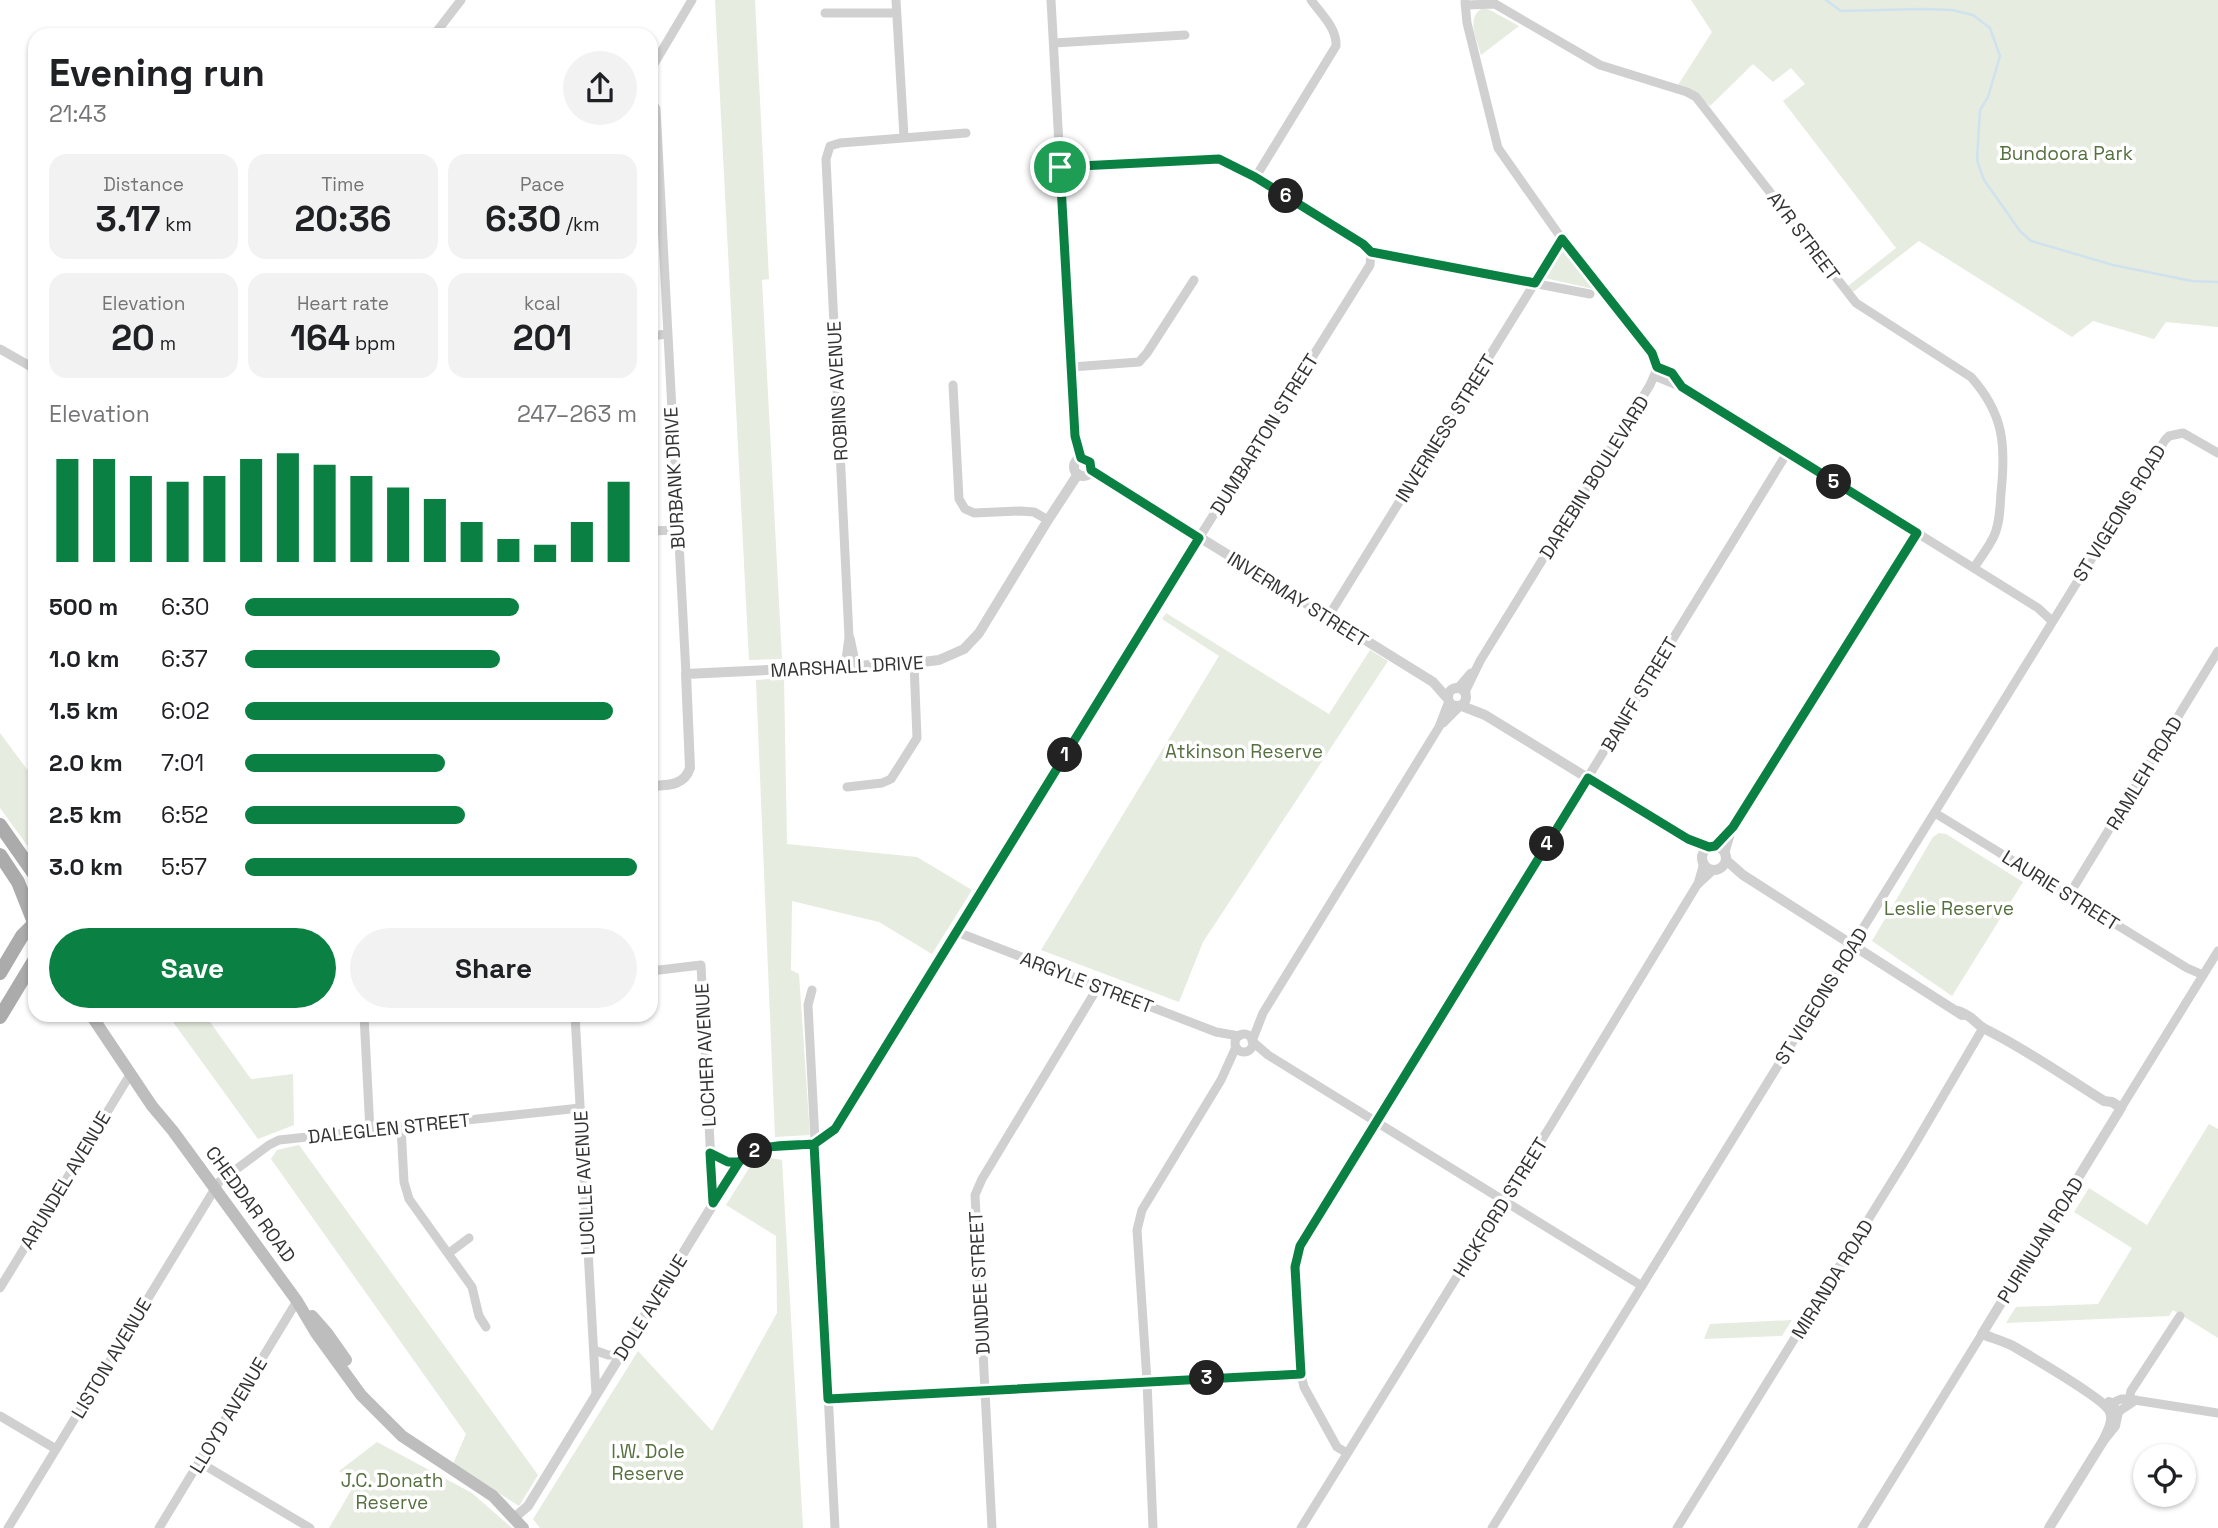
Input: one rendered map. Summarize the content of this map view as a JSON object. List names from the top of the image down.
{
  "streets": {
    "main road": ["CHEDDAR ROAD"],
    "street": [
      "AYR STREET",
      "ROBINS AVENUE",
      "INVERNESS STREET",
      "DUMBARTON STREET",
      "DAREBIN BOULEVARD",
      "BURBANK DRIVE",
      "ST VIGEONS ROAD",
      "INVERMAY STREET",
      "MARSHALL DRIVE",
      "BANFF STREET",
      "RAMLEH ROAD",
      "LAURIE STREET",
      "ARGYLE STREET",
      "LOCHER AVENUE",
      "DALEGLEN STREET",
      "ARUNDEL AVENUE",
      "LUCILLE AVENUE",
      "HICKFORD STREET",
      "PURINUAN ROAD",
      "MIRANDA ROAD",
      "DUNDEE STREET",
      "DOLE AVENUE",
      "LISTON AVENUE",
      "LLOYD AVENUE"
    ]
  },
  "crossings": [
    ["ROBINS AVENUE", "MARSHALL DRIVE"],
    ["INVERNESS STREET", "INVERMAY STREET"],
    ["DUMBARTON STREET", "INVERMAY STREET"],
    ["DUMBARTON STREET", "ARGYLE STREET"],
    ["DAREBIN BOULEVARD", "INVERMAY STREET"],
    ["DAREBIN BOULEVARD", "ARGYLE STREET"],
    ["BURBANK DRIVE", "MARSHALL DRIVE"],
    ["ST VIGEONS ROAD", "INVERMAY STREET"],
    ["ST VIGEONS ROAD", "LAURIE STREET"],
    ["ST VIGEONS ROAD", "ARGYLE STREET"],
    ["INVERMAY STREET", "MARSHALL DRIVE"],
    ["INVERMAY STREET", "BANFF STREET"],
    ["INVERMAY STREET", "HICKFORD STREET"],
    ["INVERMAY STREET", "MIRANDA ROAD"],
    ["BANFF STREET", "ARGYLE STREET"],
    ["BANFF STREET", "HICKFORD STREET"],
    ["RAMLEH ROAD", "LAURIE STREET"],
    ["LAURIE STREET", "PURINUAN ROAD"],
    ["ARGYLE STREET", "HICKFORD STREET"],
    ["ARGYLE STREET", "DUNDEE STREET"],
    ["LOCHER AVENUE", "DOLE AVENUE"],
    ["DALEGLEN STREET", "LUCILLE AVENUE"],
    ["DALEGLEN STREET", "CHEDDAR ROAD"],
    ["DALEGLEN STREET", "LISTON AVENUE"],
    ["ARUNDEL AVENUE", "CHEDDAR ROAD"],
    ["LUCILLE AVENUE", "DOLE AVENUE"],
    ["CHEDDAR ROAD", "DOLE AVENUE"],
    ["CHEDDAR ROAD", "LISTON AVENUE"],
    ["CHEDDAR ROAD", "LLOYD AVENUE"]
  ],
  "parks": [
    "Bundoora Park",
    "Atkinson Reserve",
    "Leslie Reserve",
    "I.W. Dole Reserve",
    "J.C. Donath Reserve"
  ],
  "page": {
    "heading": ["Evening run", "21:43"],
    "stats": [
      ["Distance", "3.17 km"],
      ["Time", "20:36"],
      ["Pace", "6:30 /km"],
      ["Elevation", "20 m"],
      ["Heart rate", "164 bpm"],
      ["kcal", "201"]
    ],
    "pins": [
      "6",
      "5",
      "1",
      "4",
      "2",
      "3"
    ],
    "chart": ["Elevation", "247–263 m"],
    "list": [
      {
        "name": "500 m",
        "note": "6:30"
      },
      {
        "name": "1.0 km",
        "note": "6:37"
      },
      {
        "name": "1.5 km",
        "note": "6:02"
      },
      {
        "name": "2.0 km",
        "note": "7:01"
      },
      {
        "name": "2.5 km",
        "note": "6:52"
      },
      {
        "name": "3.0 km",
        "note": "5:57"
      }
    ],
    "buttons": ["Save", "Share"]
  }
}
